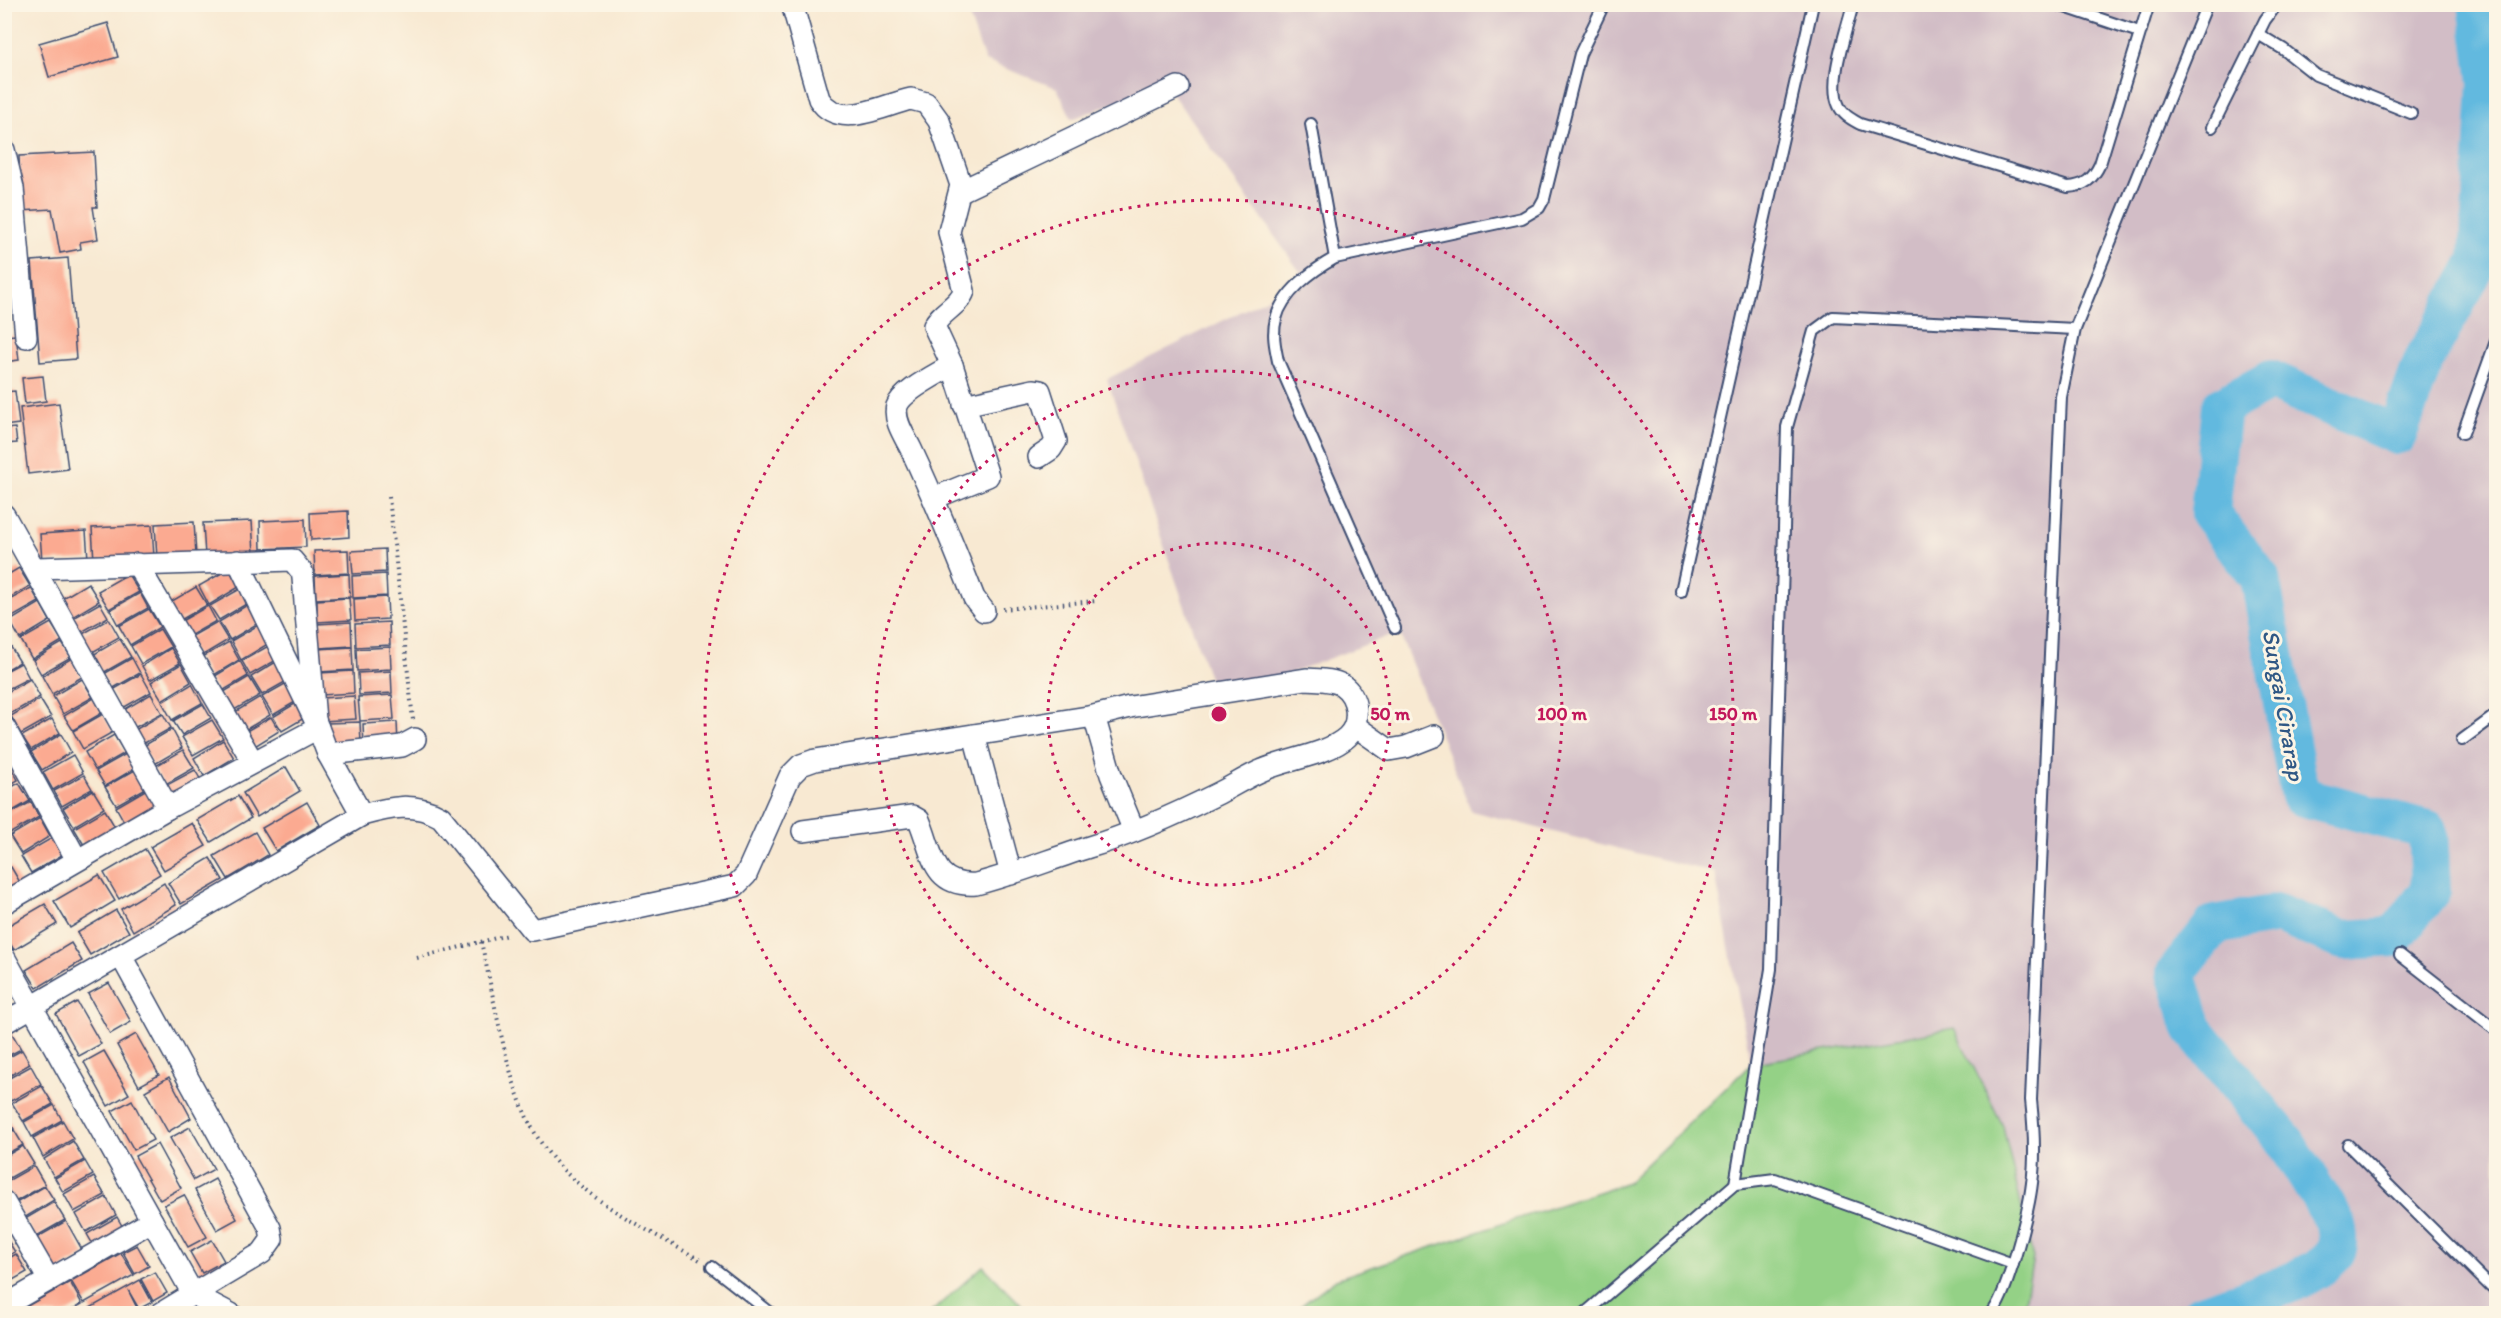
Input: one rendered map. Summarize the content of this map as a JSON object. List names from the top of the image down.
{
  "water": ["Sungai Cirarap"],
  "rings": ["50 m", "100 m", "150 m"]
}
